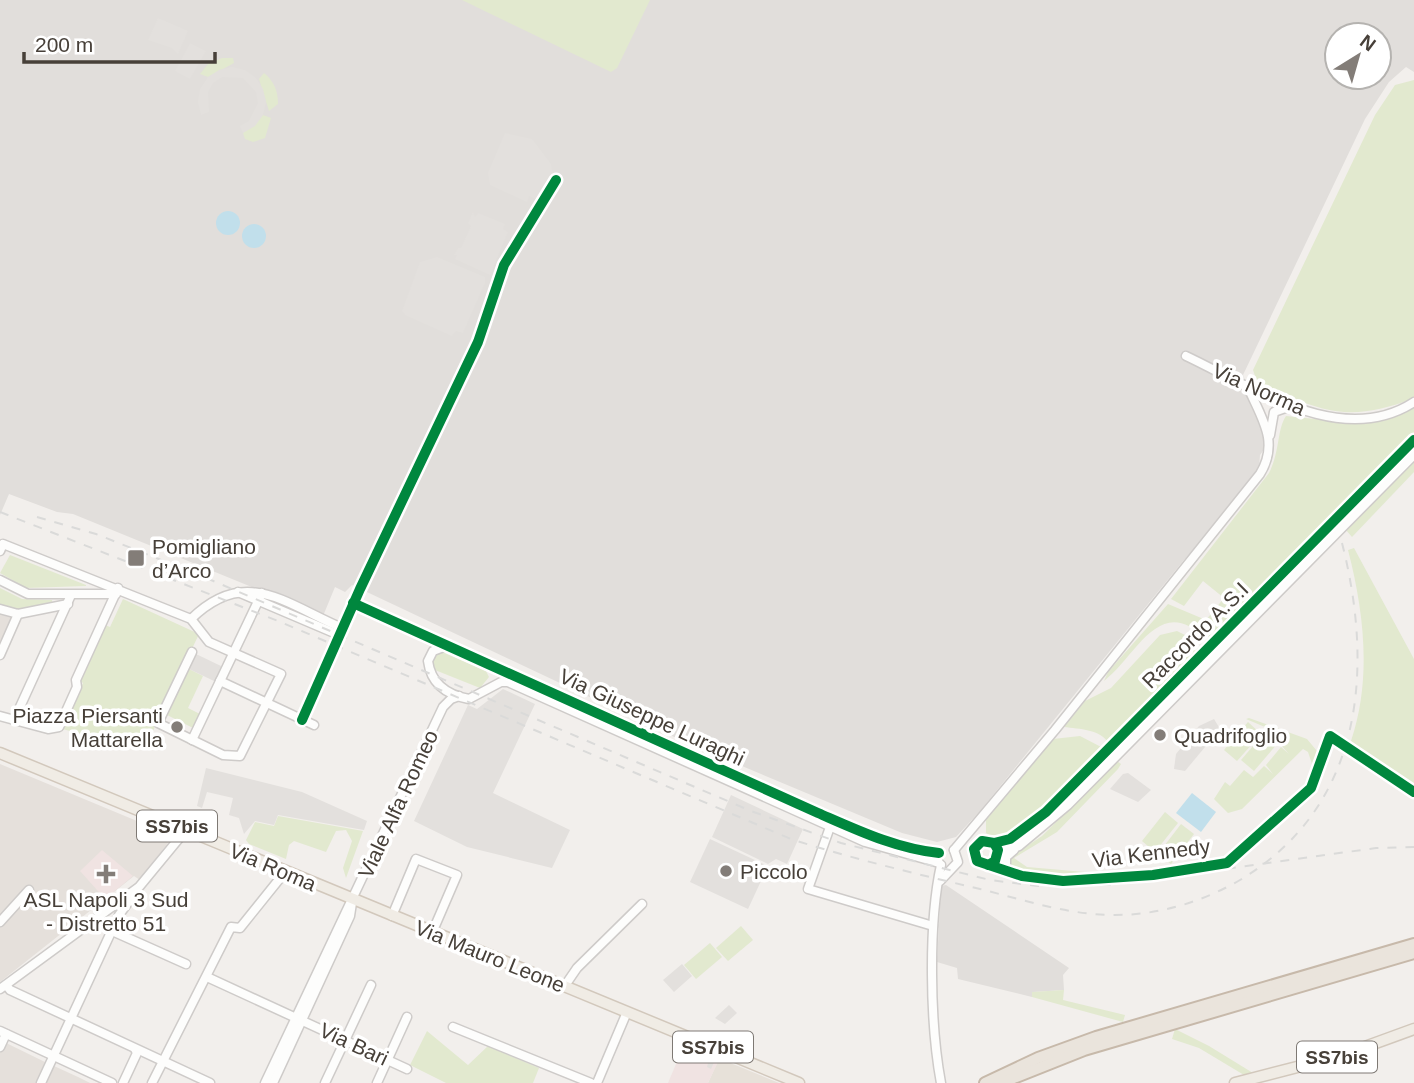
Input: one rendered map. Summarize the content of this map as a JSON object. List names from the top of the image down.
{
  "streets": {
    "main road": ["SS7bis", "Via Roma", "Via Mauro Leone"],
    "street": [
      "Via Norma",
      "Raccordo A.S.I",
      "Via Giuseppe Luraghi",
      "Viale Alfa Romeo",
      "Via Kennedy",
      "Via Bari"
    ]
  },
  "crossings": [
    ["Raccordo A.S.I", "Via Kennedy"],
    ["Via Giuseppe Luraghi", "Viale Alfa Romeo"],
    ["Viale Alfa Romeo", "Via Roma"],
    ["Viale Alfa Romeo", "Via Mauro Leone"],
    ["Viale Alfa Romeo", "Via Bari"],
    ["SS7bis", "Via Mauro Leone"],
    ["Via Roma", "Via Mauro Leone"]
  ],
  "places": {
    "transit": ["Pomigliano d’Arco"],
    "other": ["Piazza Piersanti Mattarella", "Quadrifoglio", "Piccolo"],
    "health": ["ASL Napoli 3 Sud - Distretto 51"]
  },
  "scale_bar": "200 m",
  "north": "top right"
}
